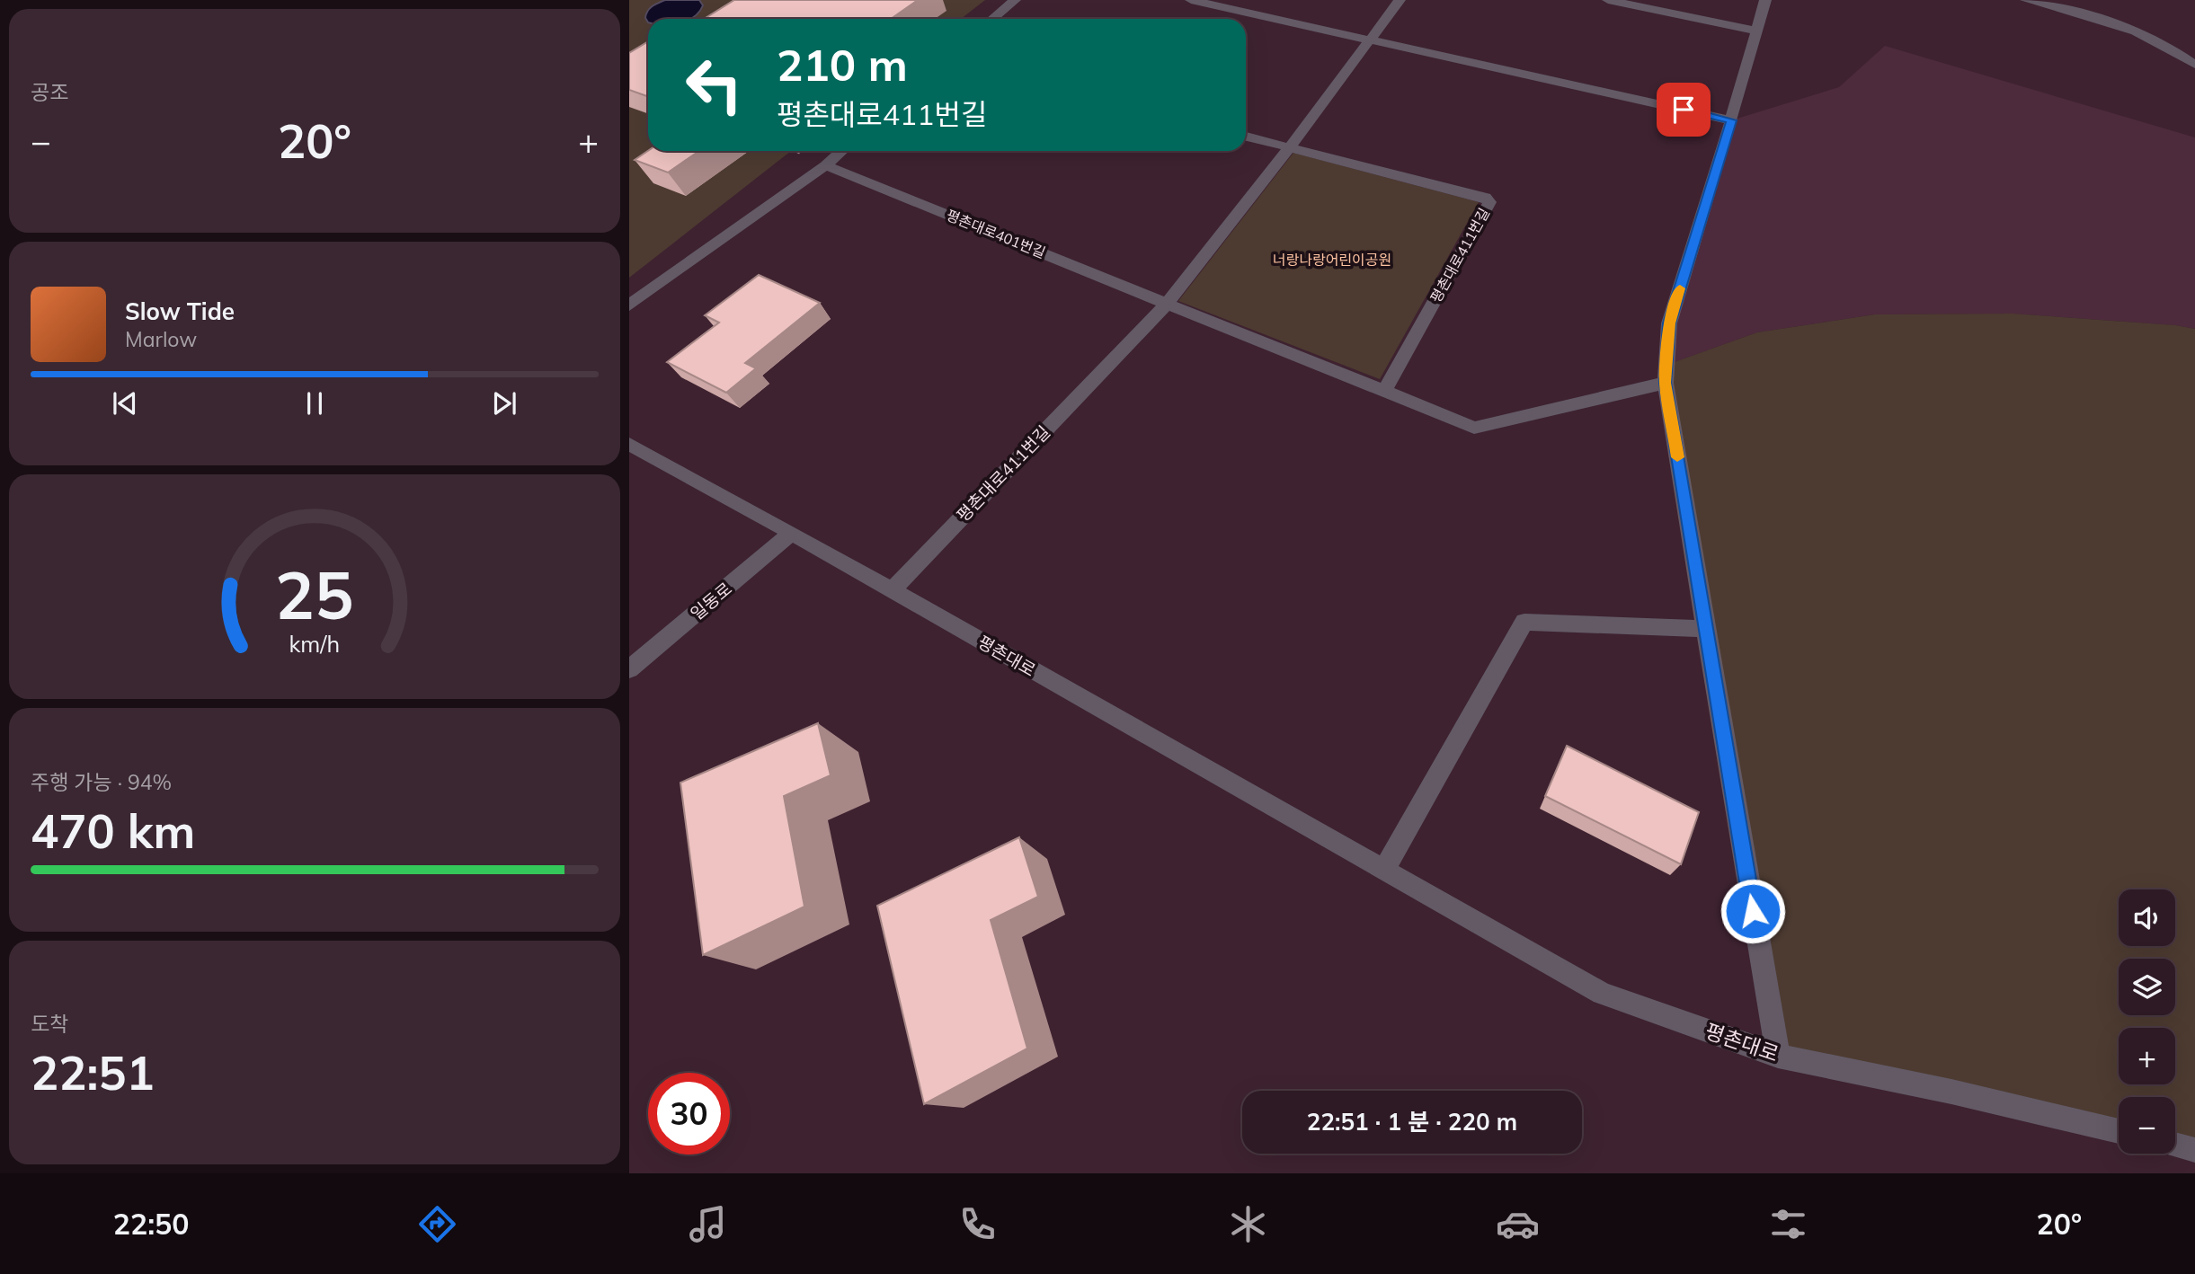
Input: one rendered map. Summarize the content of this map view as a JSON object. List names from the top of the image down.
{
  "streets": {
    "street": [
      "평촌대로401번길",
      "평촌대로411번길",
      "일동로",
      "평촌대로"
    ]
  },
  "crossings": [
    ["평촌대로401번길", "평촌대로411번길"],
    ["평촌대로411번길", "평촌대로"],
    ["일동로", "평촌대로"]
  ],
  "parks": ["너랑나랑어린이공원"],
  "page": {
    "tile": [
      "공조",
      ["주행 가능 · 94%", "470 km"],
      ["도착", "22:51"]
    ],
    "turn": ["210 m", "평촌대로411번길"],
    "heat": ["−", "20°", "+"],
    "song": ["Slow Tide", "Marlow"],
    "map_buttons": ["+", "−"],
    "limit": "30",
    "trip": "22:51 · 1 분 · 220 m",
    "tabs": ["22:50", "20°"],
    "gauge": ["25", "km/h"]
  }
}
